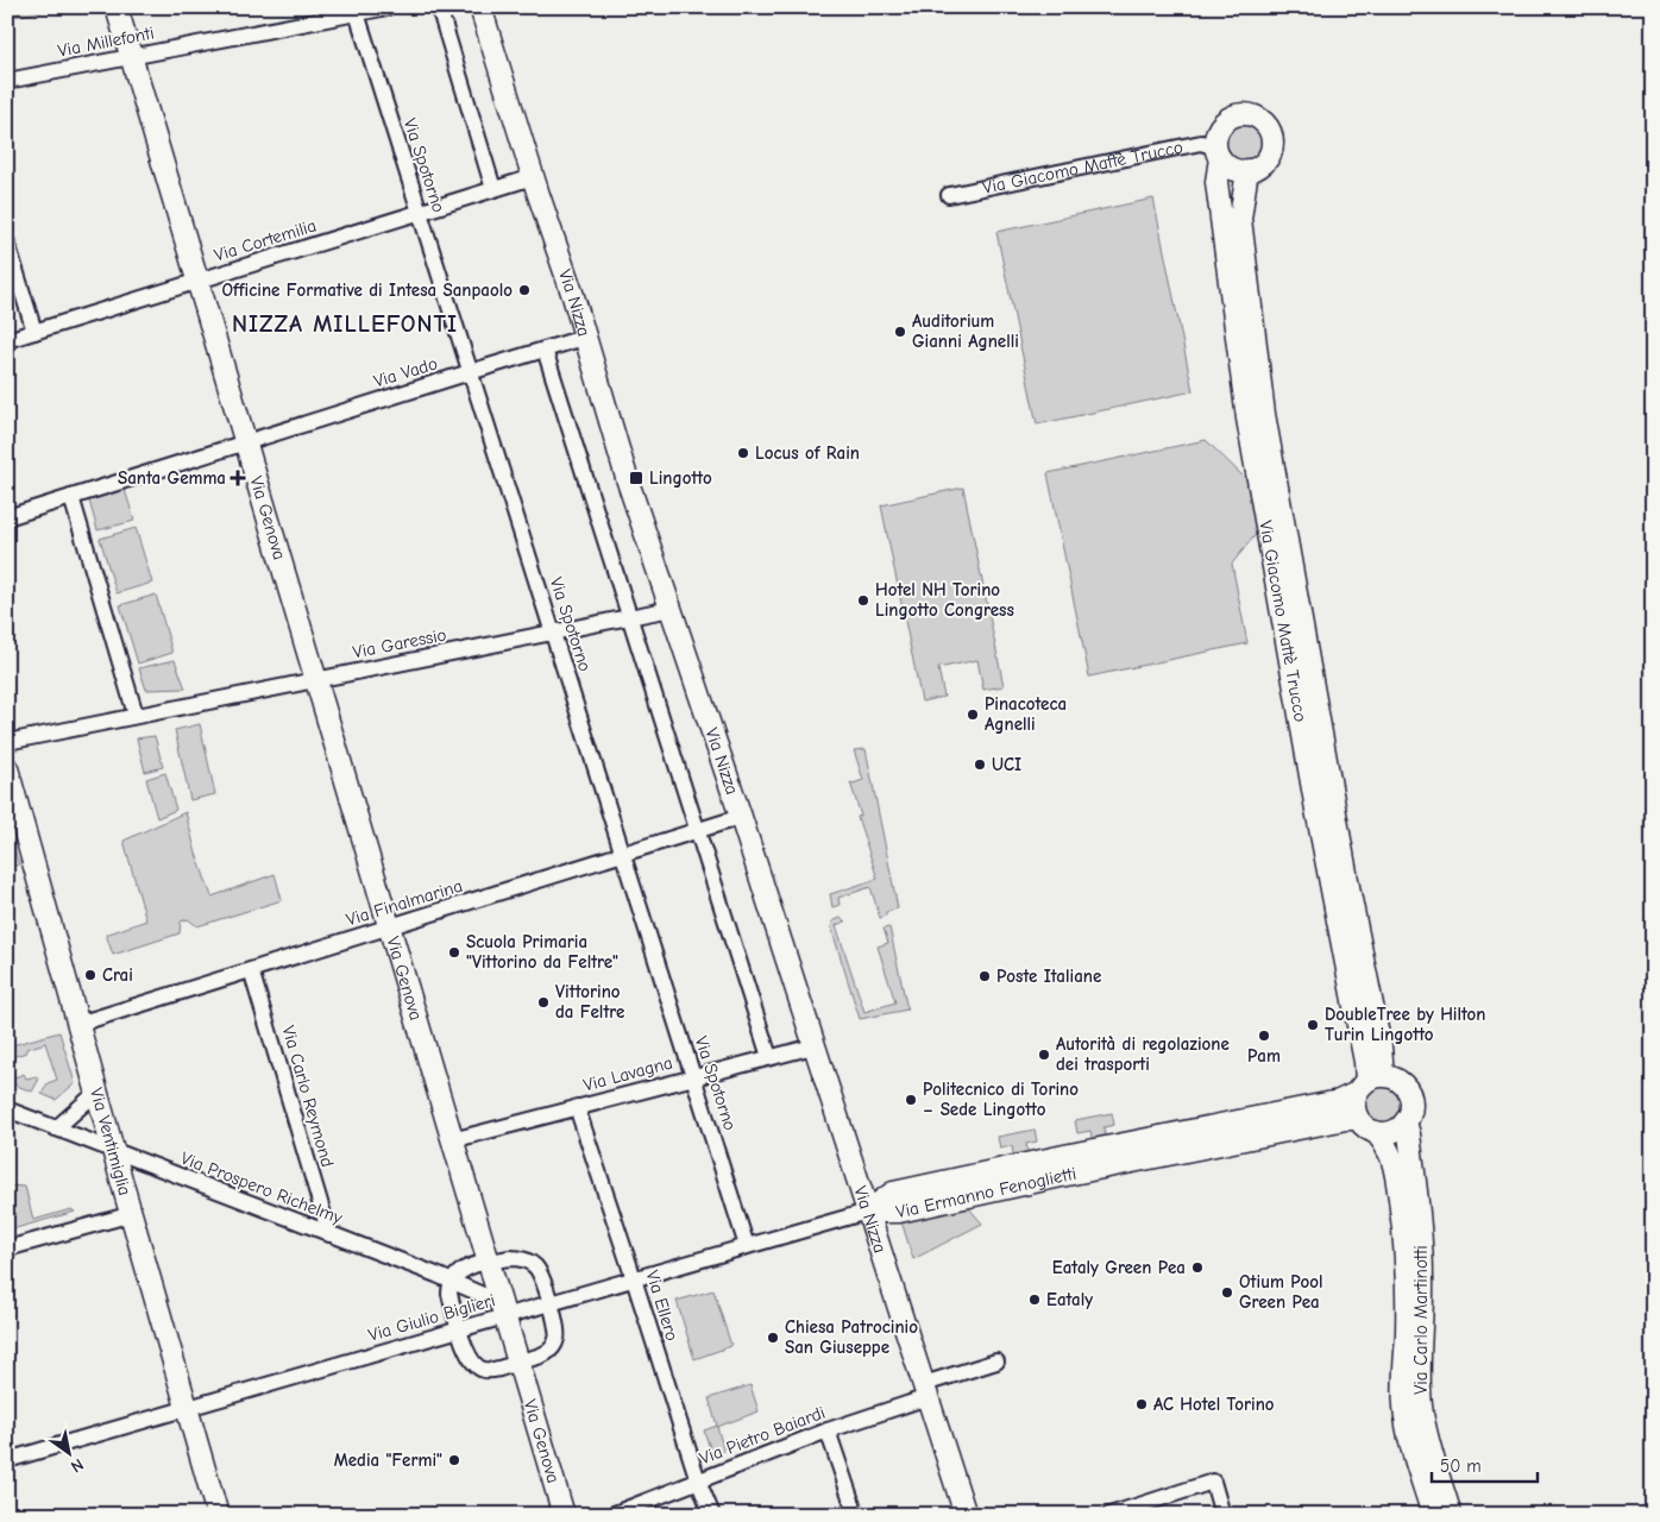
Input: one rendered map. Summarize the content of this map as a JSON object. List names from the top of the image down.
{
  "streets": {
    "street": [
      "Via Millefonti",
      "Via Spotorno",
      "Via Giacomo Mattè Trucco",
      "Via Cortemilia",
      "Via Nizza",
      "Via Vado",
      "Via Genova",
      "Via Garessio",
      "Via Finalmarina",
      "Via Lavagna",
      "Via Carlo Reymond",
      "Via Ventimiglia",
      "Via Prospero Richelmy",
      "Via Ermanno Fenoglietti",
      "Via Ellero",
      "Via Giulio Biglieri",
      "Via Carlo Martinotti",
      "Via Pietro Baiardi"
    ]
  },
  "crossings": [
    ["Via Millefonti", "Via Spotorno"],
    ["Via Millefonti", "Via Genova"],
    ["Via Spotorno", "Via Cortemilia"],
    ["Via Spotorno", "Via Vado"],
    ["Via Spotorno", "Via Garessio"],
    ["Via Spotorno", "Via Finalmarina"],
    ["Via Spotorno", "Via Lavagna"],
    ["Via Spotorno", "Via Giulio Biglieri"],
    ["Via Giacomo Mattè Trucco", "Via Ermanno Fenoglietti"],
    ["Via Giacomo Mattè Trucco", "Via Carlo Martinotti"],
    ["Via Cortemilia", "Via Nizza"],
    ["Via Cortemilia", "Via Genova"],
    ["Via Nizza", "Via Garessio"],
    ["Via Nizza", "Via Finalmarina"],
    ["Via Nizza", "Via Lavagna"],
    ["Via Nizza", "Via Ermanno Fenoglietti"],
    ["Via Nizza", "Via Giulio Biglieri"],
    ["Via Nizza", "Via Pietro Baiardi"],
    ["Via Vado", "Via Genova"],
    ["Via Genova", "Via Garessio"],
    ["Via Genova", "Via Finalmarina"],
    ["Via Genova", "Via Lavagna"],
    ["Via Genova", "Via Prospero Richelmy"],
    ["Via Genova", "Via Giulio Biglieri"],
    ["Via Finalmarina", "Via Carlo Reymond"],
    ["Via Finalmarina", "Via Ventimiglia"],
    ["Via Lavagna", "Via Ellero"],
    ["Via Carlo Reymond", "Via Prospero Richelmy"],
    ["Via Ventimiglia", "Via Prospero Richelmy"],
    ["Via Ventimiglia", "Via Giulio Biglieri"],
    ["Via Prospero Richelmy", "Via Giulio Biglieri"],
    ["Via Ermanno Fenoglietti", "Via Giulio Biglieri"],
    ["Via Ermanno Fenoglietti", "Via Carlo Martinotti"],
    ["Via Ellero", "Via Giulio Biglieri"],
    ["Via Ellero", "Via Pietro Baiardi"]
  ],
  "districts": ["NIZZA MILLEFONTI"],
  "places": {
    "other": [
      "Officine Formative di Intesa Sanpaolo",
      "Auditorium Gianni Agnelli",
      "Locus of Rain",
      "Hotel NH Torino Lingotto Congress",
      "Pinacoteca Agnelli",
      "UCI",
      "Scuola Primaria \"Vittorino da Feltre\"",
      "Crai",
      "Poste Italiane",
      "Vittorino da Feltre",
      "DoubleTree by Hilton Turin Lingotto",
      "Pam",
      "Autorità di regolazione dei trasporti",
      "Politecnico di Torino – Sede Lingotto",
      "Eataly Green Pea",
      "Otium Pool Green Pea",
      "Eataly",
      "Chiesa Patrocinio San Giuseppe",
      "AC Hotel Torino",
      "Media \"Fermi\""
    ],
    "health": ["Santa Gemma"],
    "transit": ["Lingotto"]
  },
  "scale_bar": "50 m",
  "north": "bottom right"
}
